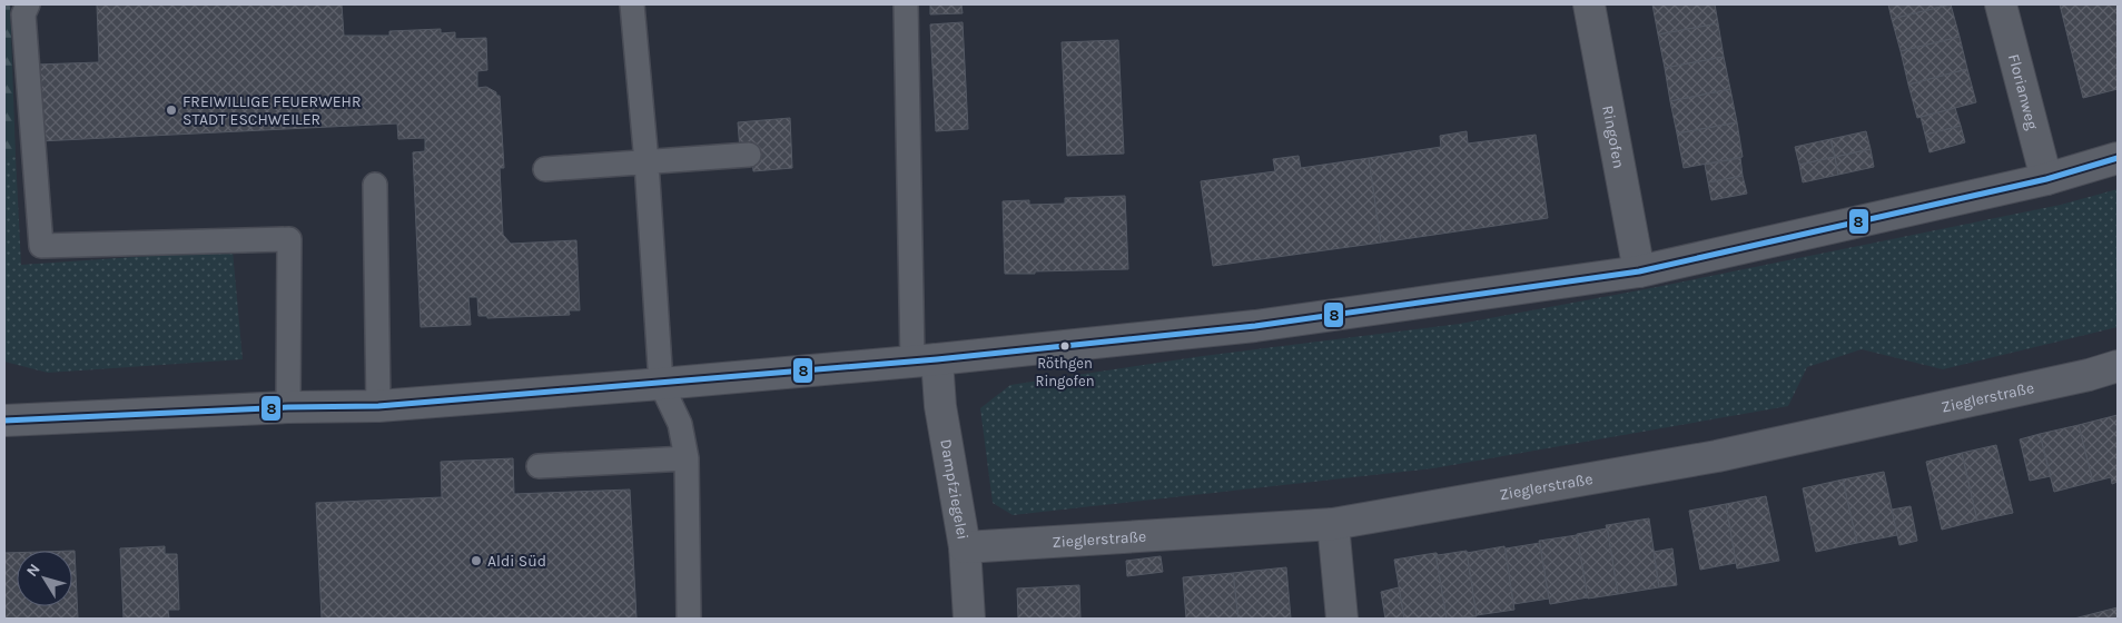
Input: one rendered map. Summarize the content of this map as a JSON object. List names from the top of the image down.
{
  "streets": {
    "street": [
      "Florianweg",
      "Ringofen",
      "Zieglerstraße",
      "Dampfziegelei"
    ]
  },
  "crossings": [
    ["Zieglerstraße", "Dampfziegelei"]
  ],
  "places": ["FREIWILLIGE FEUERWEHR STADT ESCHWEILER", "Röthgen Ringofen", "Aldi Süd"],
  "lines": ["transit line 8"],
  "north": "top left"
}
